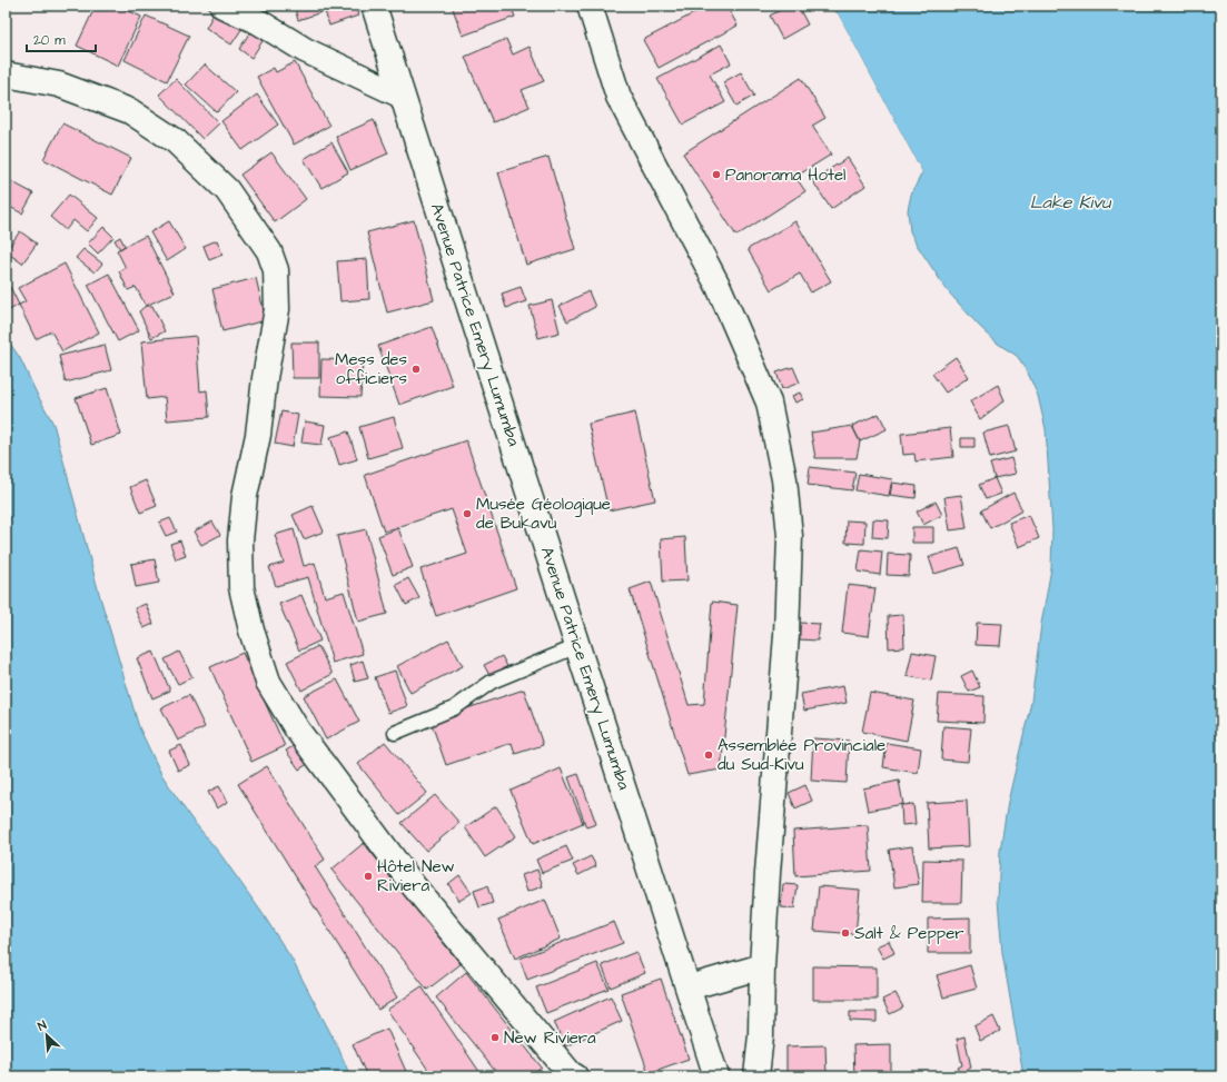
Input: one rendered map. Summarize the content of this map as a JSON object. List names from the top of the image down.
{
  "streets": {
    "street": ["Avenue Patrice Emery Lumumba"]
  },
  "water": ["Lake Kivu"],
  "places": [
    "Panorama Hotel",
    "Mess des officiers",
    "Musée Géologique de Bukavu",
    "Assemblée Provinciale du Sud-Kivu",
    "Hôtel New Riviera",
    "Salt & Pepper",
    "New Riviera"
  ],
  "scale_bar": "20 m",
  "north": "top left"
}
